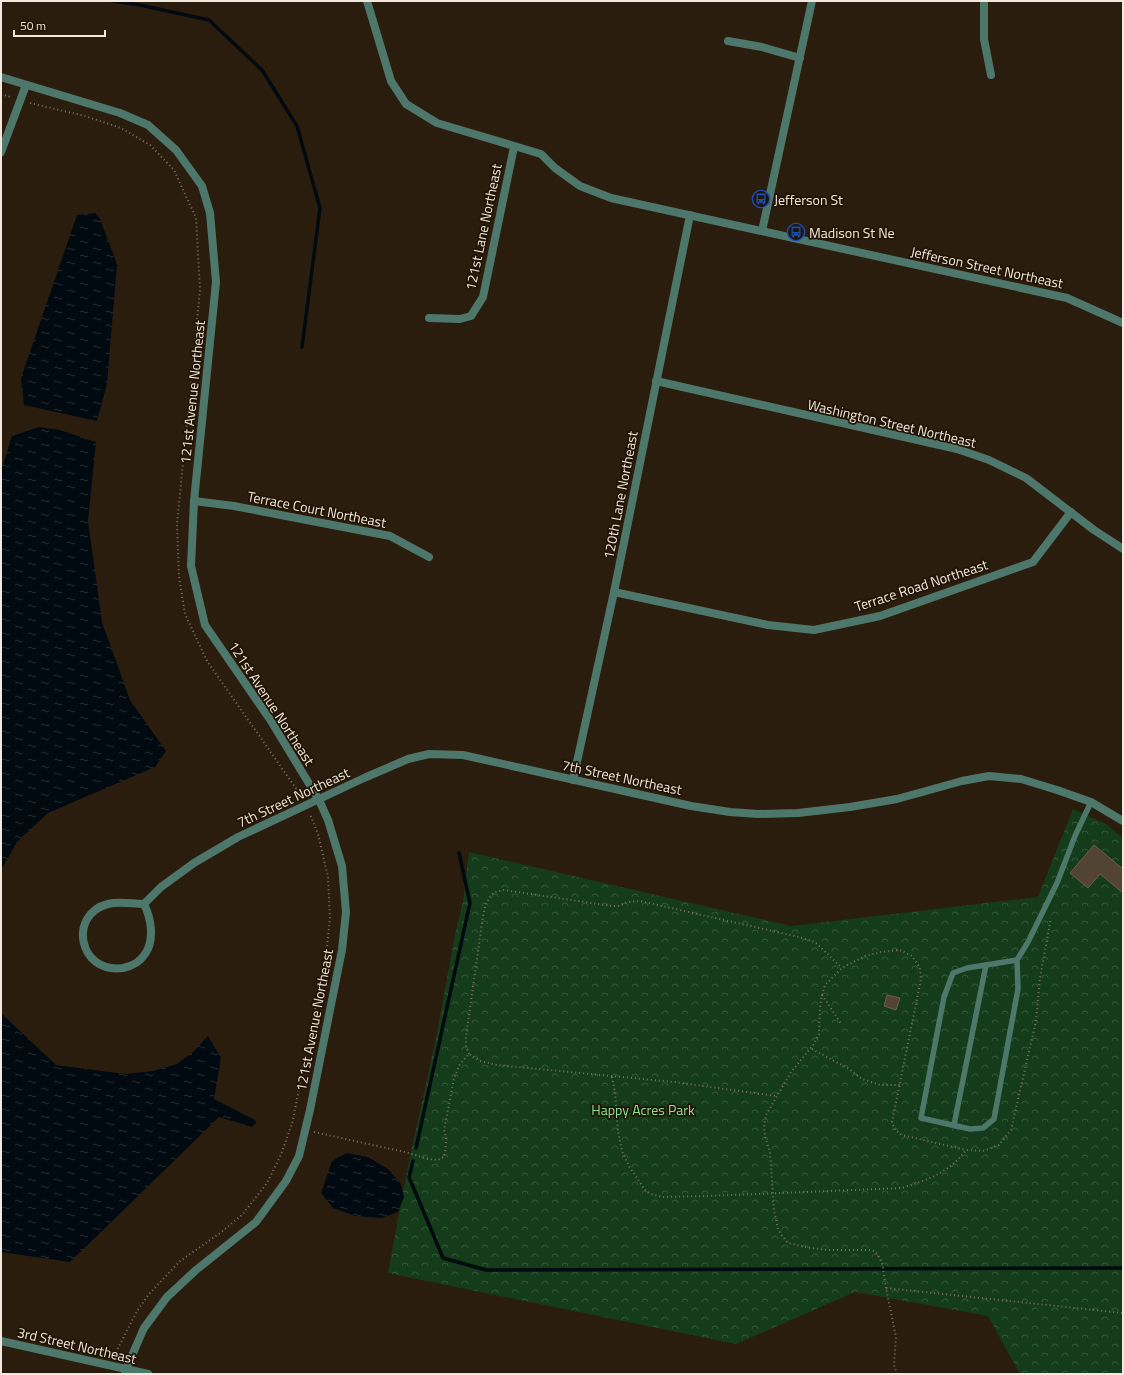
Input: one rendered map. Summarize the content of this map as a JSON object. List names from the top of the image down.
{
  "streets": {
    "street": [
      "121st Lane Northeast",
      "Jefferson Street Northeast",
      "121st Avenue Northeast",
      "Washington Street Northeast",
      "120th Lane Northeast",
      "Terrace Court Northeast",
      "Terrace Road Northeast",
      "7th Street Northeast",
      "3rd Street Northeast"
    ]
  },
  "crossings": [
    ["121st Lane Northeast", "Jefferson Street Northeast"],
    ["Jefferson Street Northeast", "120th Lane Northeast"],
    ["121st Avenue Northeast", "Terrace Court Northeast"],
    ["121st Avenue Northeast", "7th Street Northeast"],
    ["121st Avenue Northeast", "3rd Street Northeast"],
    ["Washington Street Northeast", "120th Lane Northeast"],
    ["Washington Street Northeast", "Terrace Road Northeast"],
    ["120th Lane Northeast", "Terrace Road Northeast"],
    ["120th Lane Northeast", "7th Street Northeast"]
  ],
  "parks": ["Happy Acres Park"],
  "places": {
    "bus stop": ["Jefferson St", "Madison St Ne"]
  },
  "scale_bar": "50 m"
}
